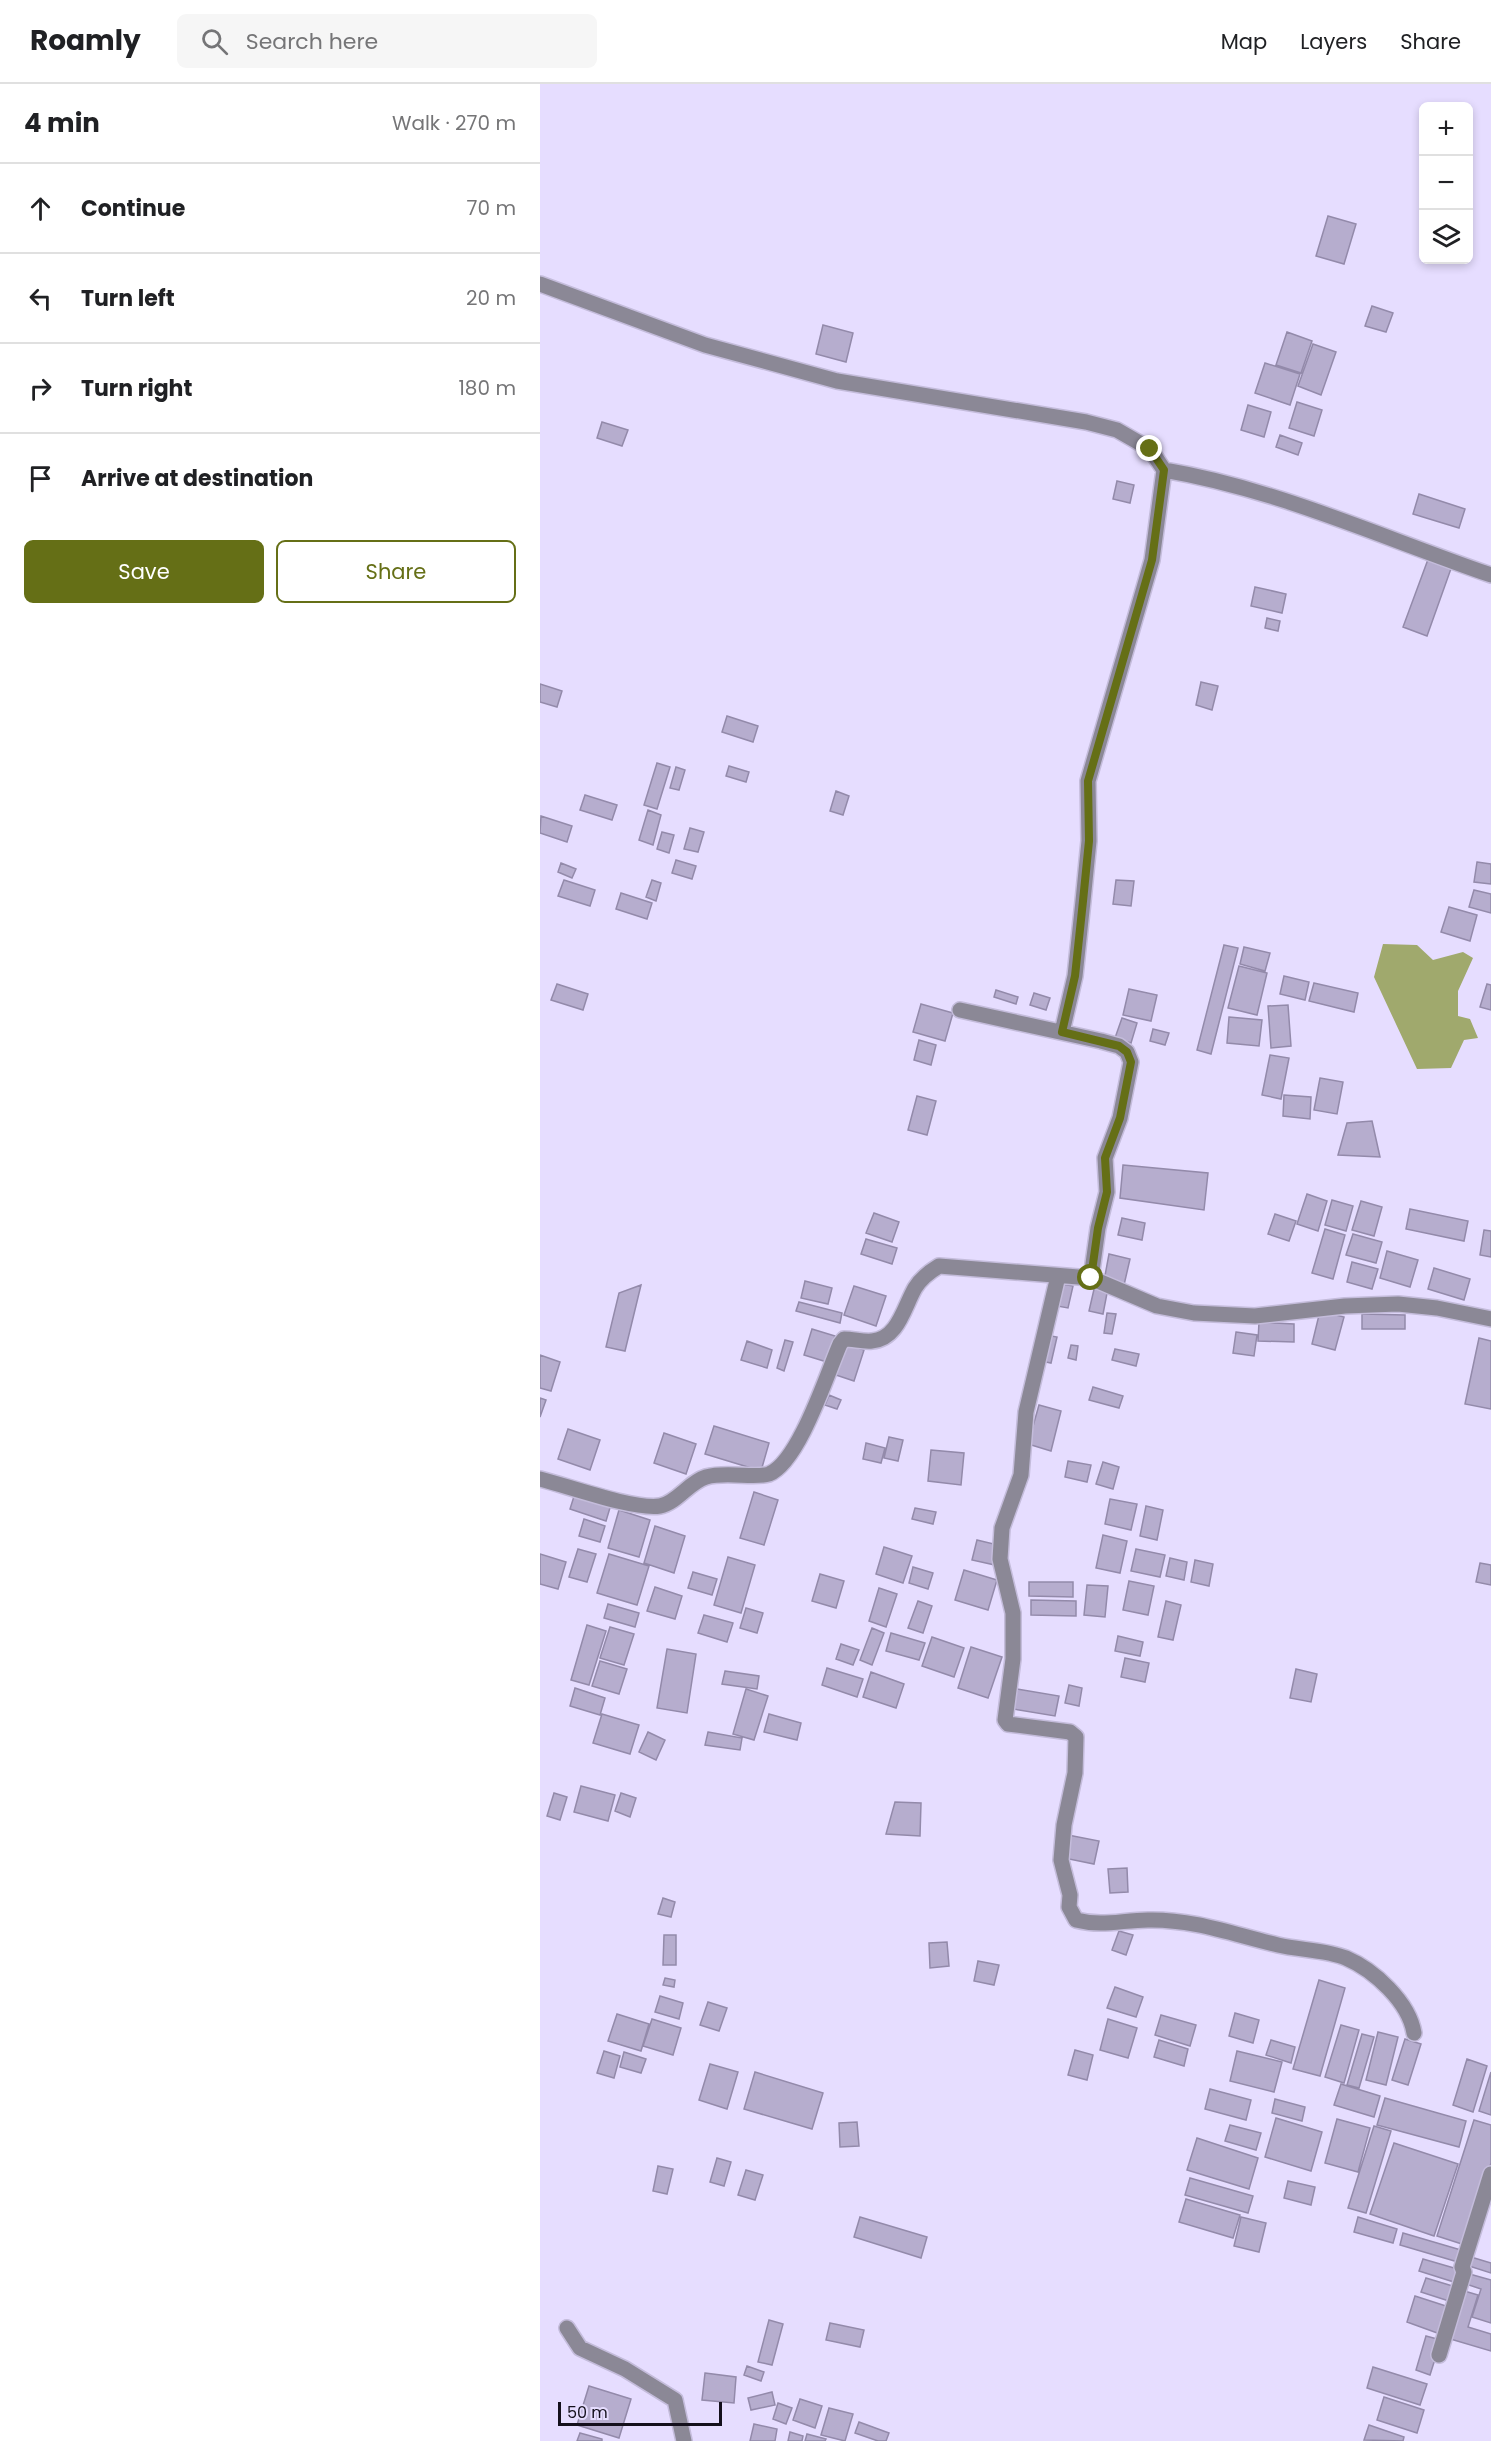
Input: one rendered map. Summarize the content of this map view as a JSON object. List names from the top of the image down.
{
  "scale_bar": "50 m",
  "page": {
    "header": "Roamly",
    "search": "Search here",
    "nav": ["Map", "Layers", "Share"],
    "heading": ["4 min", "Walk · 270 m"],
    "map_buttons": ["+", "−"],
    "list": [
      ["Continue", "70 m"],
      ["Turn left", "20 m"],
      ["Turn right", "180 m"],
      "Arrive at destination"
    ],
    "buttons": ["Save", "Share"],
    "scale": "50 m"
  }
}
